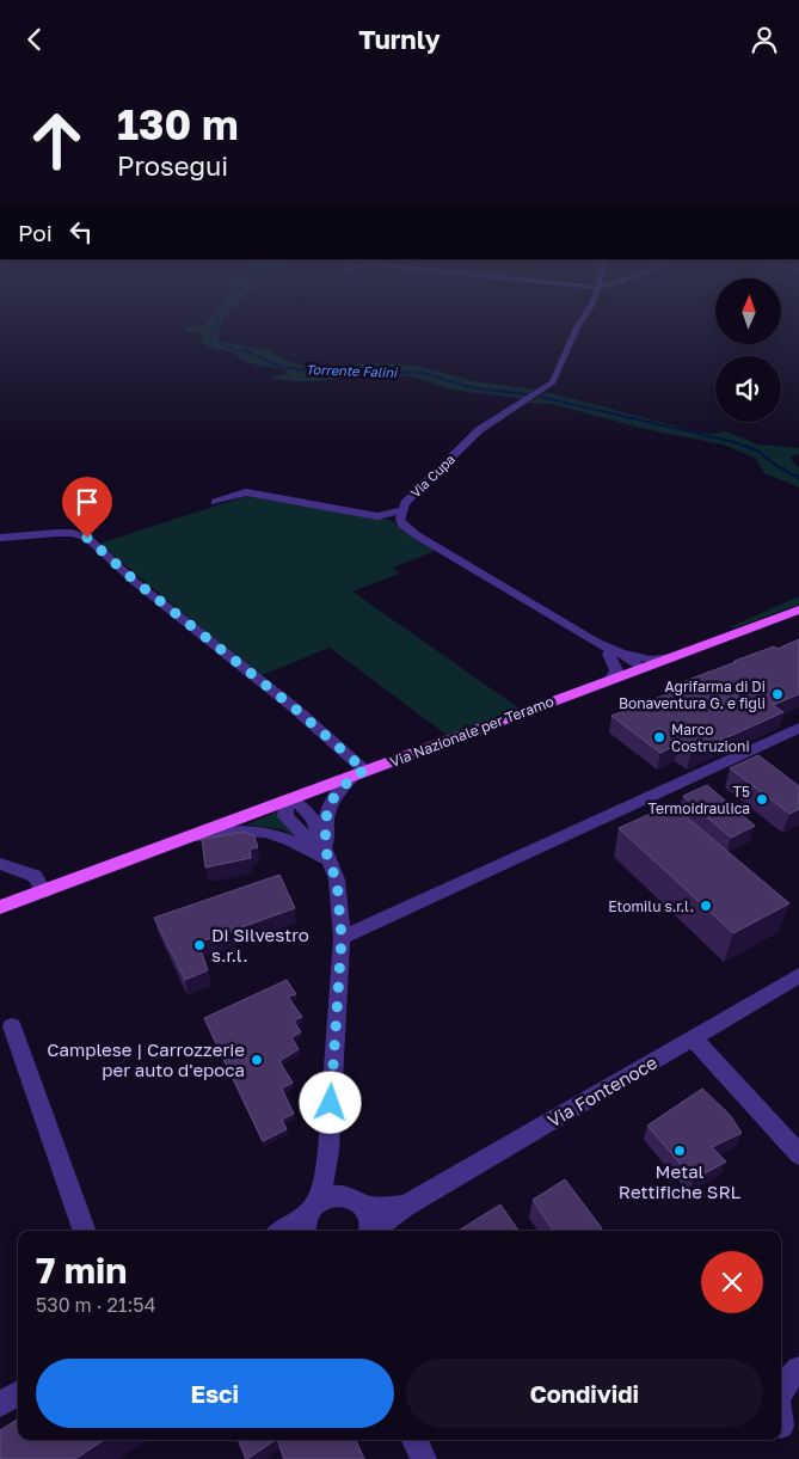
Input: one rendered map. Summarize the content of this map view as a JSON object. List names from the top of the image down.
{
  "streets": {
    "main road": ["Via Nazionale per Teramo"],
    "street": ["Via Cupa", "Via Fontenoce"]
  },
  "crossings": [
    ["Via Cupa", "Via Nazionale per Teramo"]
  ],
  "water": ["Torrente Falini"],
  "places": [
    "Agrifarma di Di Bonaventura G. e figli",
    "Marco Costruzioni",
    "T5 Termoidraulica",
    "Etomilu s.r.l.",
    "Di Silvestro s.r.l.",
    "Camplese | Carrozzerie per auto d'epoca",
    "Metal Rettifiche SRL"
  ],
  "north": "top",
  "page": {
    "header": "Turnly",
    "turn": ["130 m", "Prosegui"],
    "then": "Poi",
    "heading": ["7 min", "530 m · 21:54"],
    "buttons": ["Esci", "Condividi"]
  }
}
